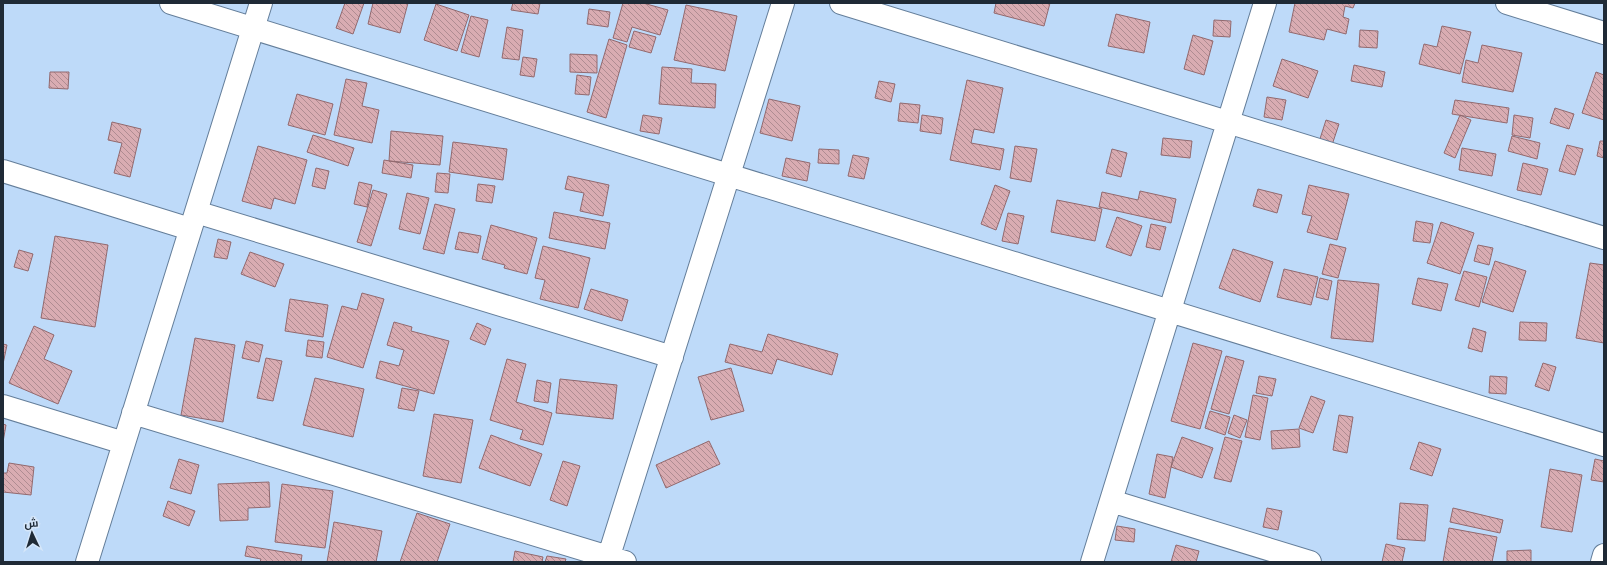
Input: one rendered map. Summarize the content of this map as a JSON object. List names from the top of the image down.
{
  "north": "top"
}
